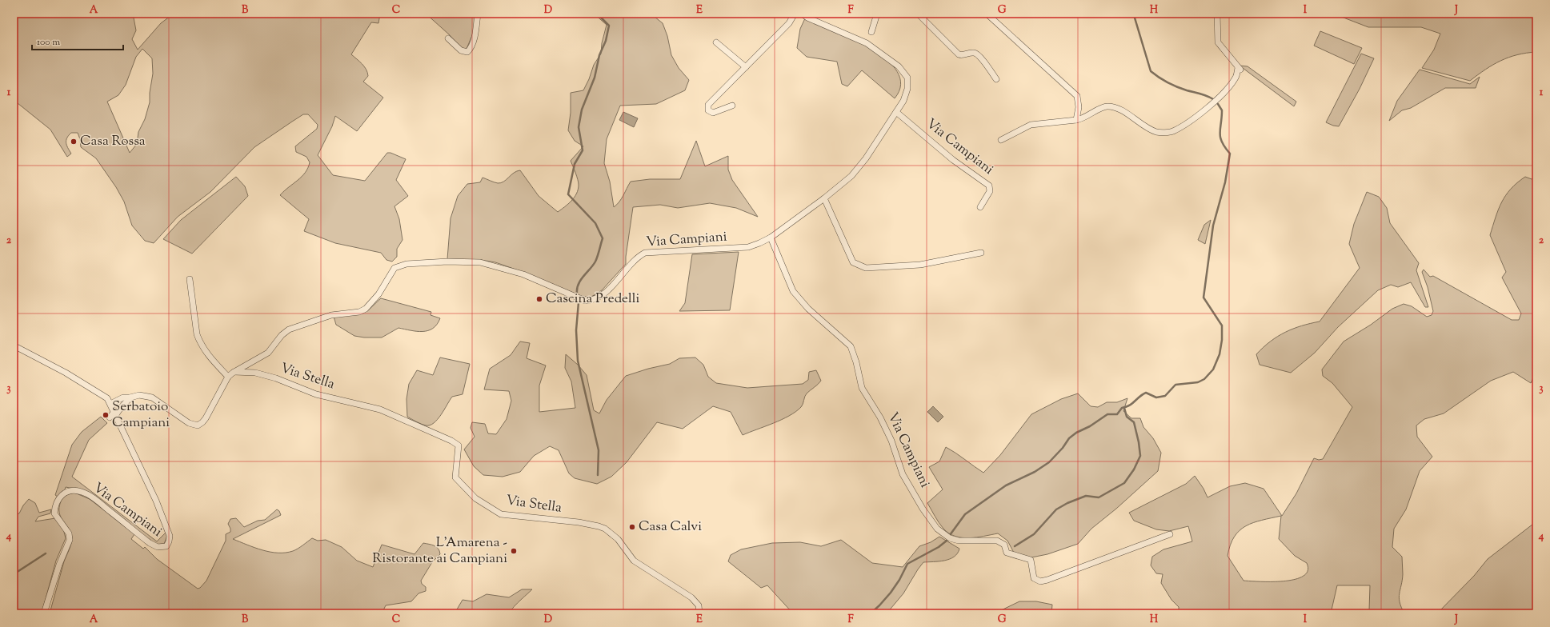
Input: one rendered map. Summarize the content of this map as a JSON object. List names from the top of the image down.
{
  "streets": {
    "street": ["Via Campiani", "Via Stella"]
  },
  "crossings": [
    ["Via Campiani", "Via Stella"]
  ],
  "places": [
    "Casa Rossa",
    "Cascina Predelli",
    "Serbatoio Campiani",
    "Casa Calvi",
    "L'Amarena - Ristorante ai Campiani"
  ],
  "scale_bar": "100 m",
  "grid": {
    "columns": [
      "A",
      "B",
      "C",
      "D",
      "E",
      "F",
      "G",
      "H",
      "I",
      "J"
    ],
    "rows": [
      "1",
      "2",
      "3",
      "4"
    ]
  }
}
